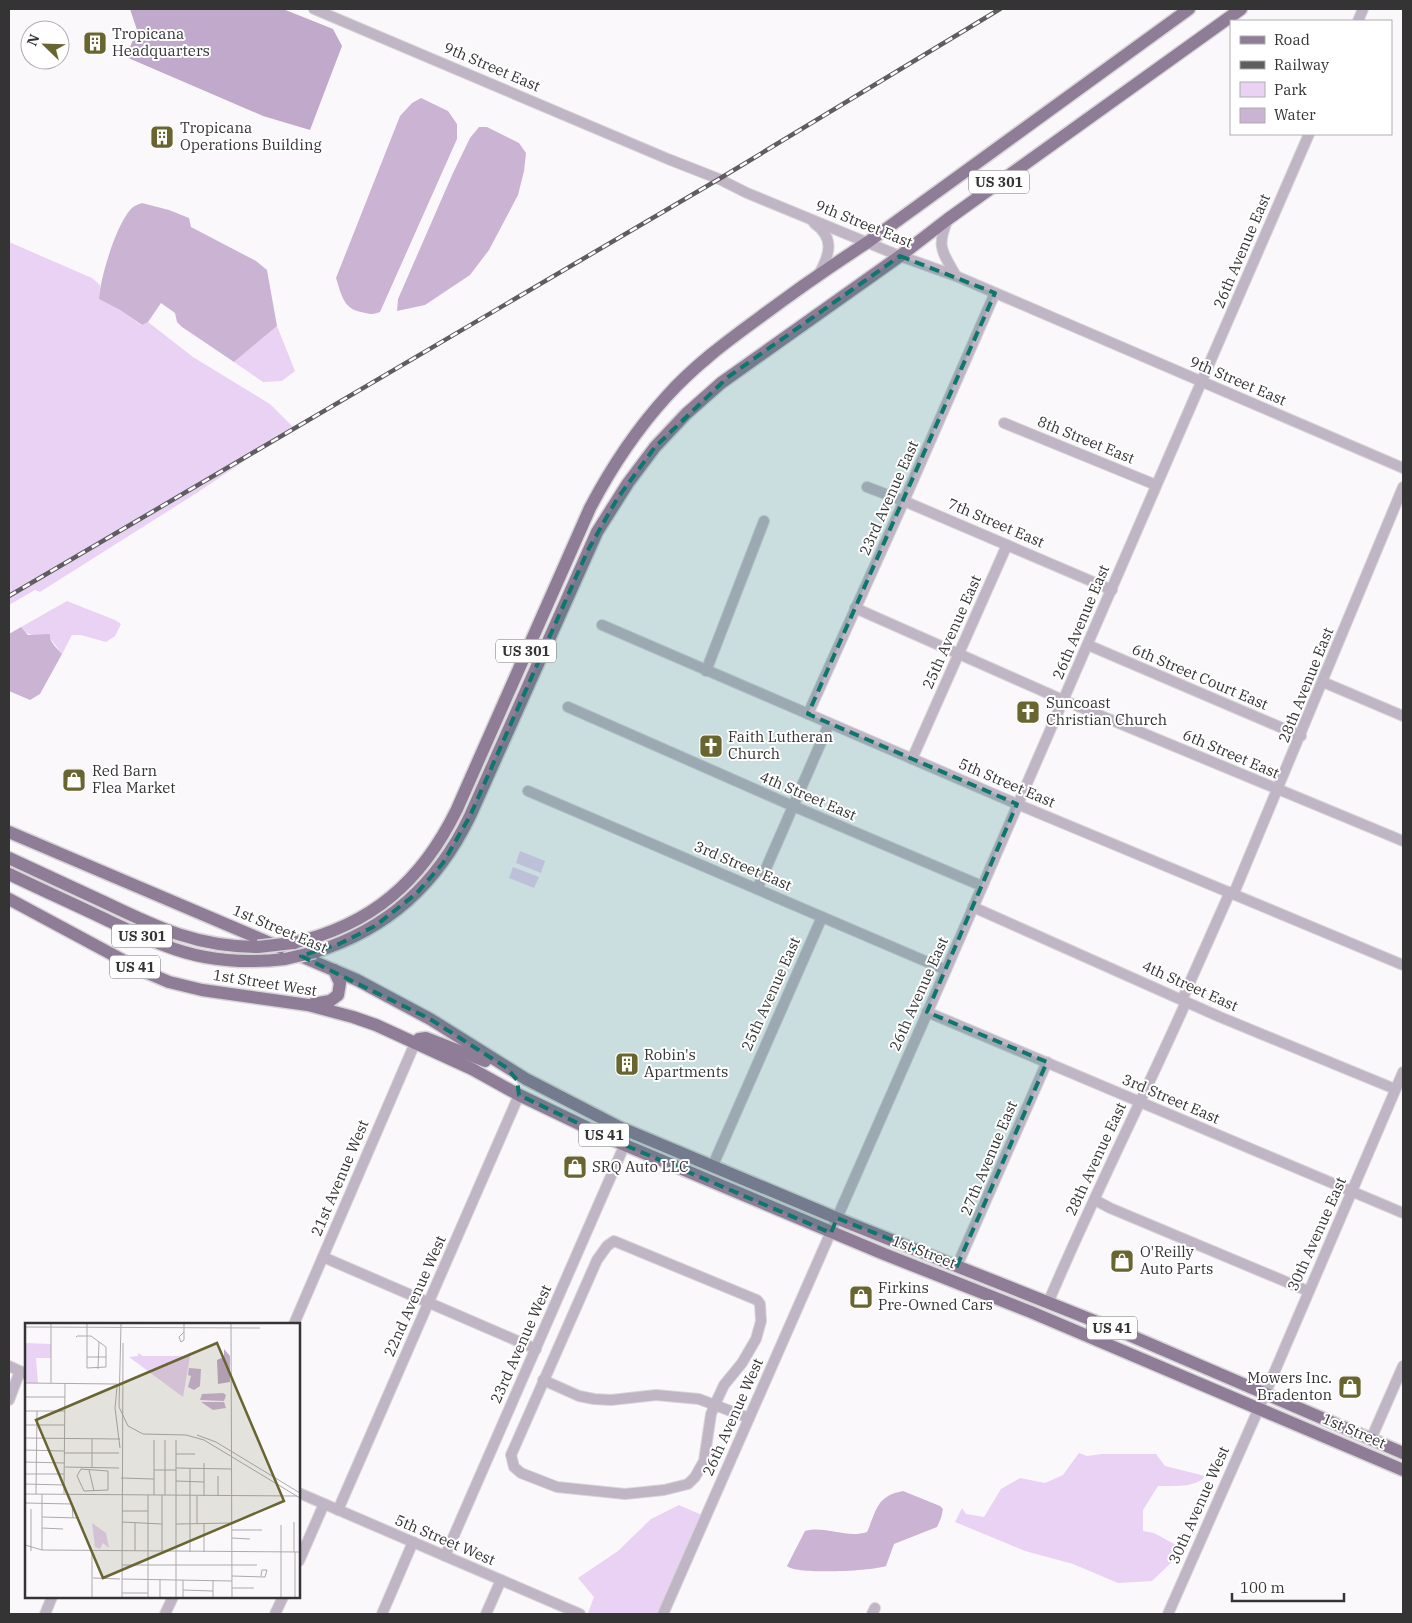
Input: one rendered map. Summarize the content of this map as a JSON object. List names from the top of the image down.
{
  "streets": {
    "main road": [
      "US 301",
      "1st Street East",
      "US 41",
      "1st Street West",
      "1st Street"
    ],
    "street": [
      "9th Street East",
      "26th Avenue East",
      "8th Street East",
      "23rd Avenue East",
      "7th Street East",
      "25th Avenue East",
      "6th Street Court East",
      "28th Avenue East",
      "6th Street East",
      "5th Street East",
      "4th Street East",
      "3rd Street East",
      "27th Avenue East",
      "21st Avenue West",
      "30th Avenue East",
      "22nd Avenue West",
      "23rd Avenue West",
      "26th Avenue West",
      "30th Avenue West",
      "5th Street West"
    ]
  },
  "crossings": [
    ["9th Street East", "US 301"],
    ["9th Street East", "26th Avenue East"],
    ["9th Street East", "23rd Avenue East"],
    ["9th Street East", "1st Street West"],
    ["US 301", "1st Street West"],
    ["26th Avenue East", "8th Street East"],
    ["26th Avenue East", "7th Street East"],
    ["26th Avenue East", "6th Street Court East"],
    ["26th Avenue East", "6th Street East"],
    ["26th Avenue East", "5th Street East"],
    ["26th Avenue East", "4th Street East"],
    ["26th Avenue East", "3rd Street East"],
    ["26th Avenue East", "1st Street"],
    ["26th Avenue East", "26th Avenue West"],
    ["23rd Avenue East", "7th Street East"],
    ["23rd Avenue East", "6th Street East"],
    ["23rd Avenue East", "5th Street East"],
    ["7th Street East", "25th Avenue East"],
    ["25th Avenue East", "6th Street East"],
    ["25th Avenue East", "5th Street East"],
    ["25th Avenue East", "3rd Street East"],
    ["25th Avenue East", "1st Street"],
    ["6th Street Court East", "28th Avenue East"],
    ["28th Avenue East", "6th Street East"],
    ["28th Avenue East", "5th Street East"],
    ["28th Avenue East", "4th Street East"],
    ["28th Avenue East", "3rd Street East"],
    ["28th Avenue East", "1st Street"],
    ["4th Street East", "30th Avenue East"],
    ["3rd Street East", "27th Avenue East"],
    ["3rd Street East", "30th Avenue East"],
    ["1st Street East", "1st Street"],
    ["1st Street West", "21st Avenue West"],
    ["1st Street West", "1st Street"],
    ["1st Street West", "22nd Avenue West"],
    ["27th Avenue East", "1st Street"],
    ["30th Avenue East", "1st Street"],
    ["30th Avenue East", "30th Avenue West"],
    ["1st Street", "22nd Avenue West"],
    ["1st Street", "23rd Avenue West"],
    ["1st Street", "26th Avenue West"],
    ["1st Street", "30th Avenue West"],
    ["22nd Avenue West", "5th Street West"],
    ["23rd Avenue West", "5th Street West"]
  ],
  "places": {
    "building": ["Tropicana Headquarters", "Tropicana Operations Building", "Robin's Apartments"],
    "church": ["Suncoast Christian Church", "Faith Lutheran Church"],
    "shop": [
      "Red Barn Flea Market",
      "SRQ Auto LLC",
      "O'Reilly Auto Parts",
      "Firkins Pre-Owned Cars",
      "Mowers Inc. Bradenton"
    ]
  },
  "legend": [
    "Road",
    "Railway",
    "Park",
    "Water"
  ],
  "scale_bar": "100 m",
  "north": "top left"
}
